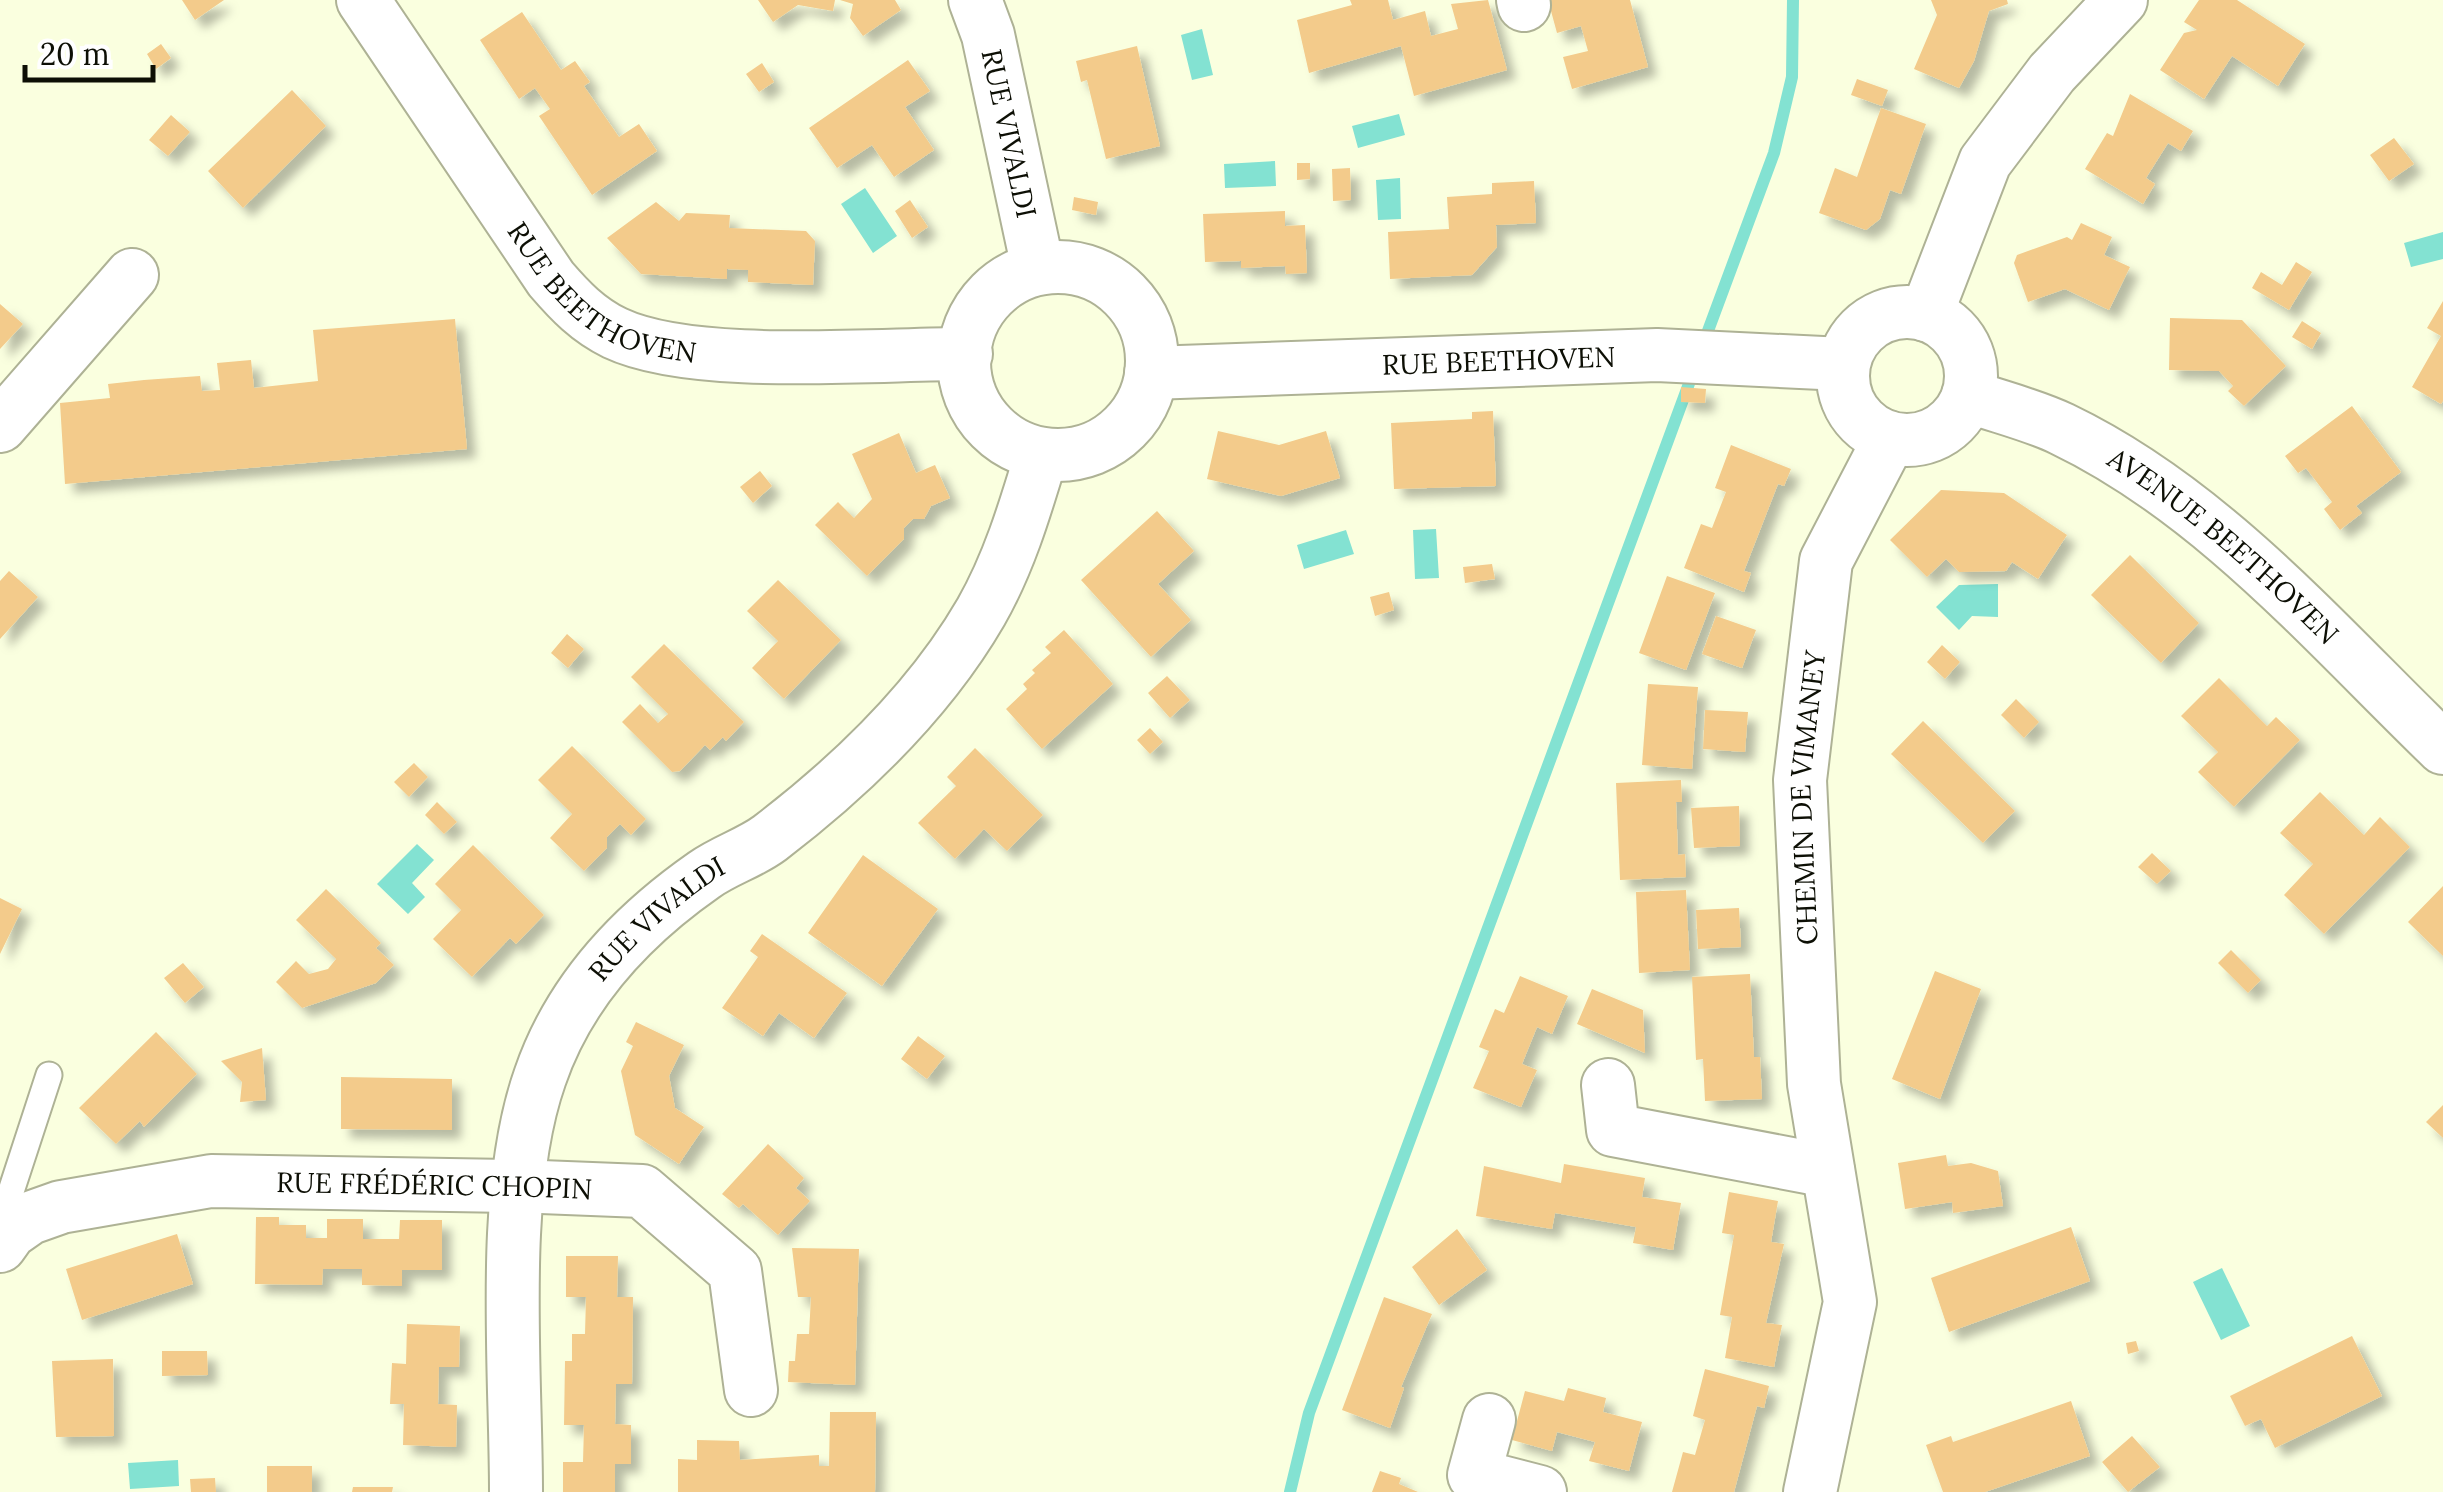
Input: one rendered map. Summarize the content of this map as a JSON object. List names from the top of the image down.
{
  "streets": {
    "street": [
      "RUE VIVALDI",
      "RUE BEETHOVEN",
      "AVENUE BEETHOVEN",
      "CHEMIN DE VIMANEY",
      "RUE FRÉDÉRIC CHOPIN"
    ]
  },
  "crossings": [
    ["RUE VIVALDI", "RUE BEETHOVEN"],
    ["RUE VIVALDI", "RUE FRÉDÉRIC CHOPIN"],
    ["RUE BEETHOVEN", "AVENUE BEETHOVEN"],
    ["RUE BEETHOVEN", "CHEMIN DE VIMANEY"],
    ["AVENUE BEETHOVEN", "CHEMIN DE VIMANEY"]
  ],
  "scale_bar": "20 m"
}
